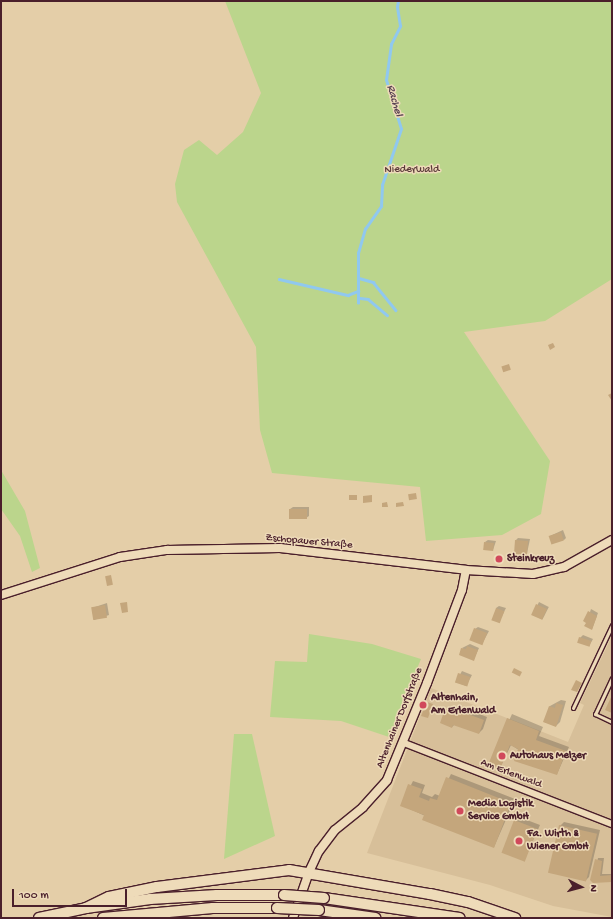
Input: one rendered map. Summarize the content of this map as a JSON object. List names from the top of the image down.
{
  "streets": {
    "street": ["Zschopauer Straße", "Altenhainer Dorfstraße", "Am Erlenwald"]
  },
  "crossings": [
    ["Zschopauer Straße", "Altenhainer Dorfstraße"],
    ["Altenhainer Dorfstraße", "Am Erlenwald"]
  ],
  "water": ["Rachel"],
  "parks": ["Niederwald"],
  "places": [
    "Steinkreuz",
    "Altenhain, Am Erlenwald",
    "Autohaus Melzer",
    "Media Logistik Service GmbH",
    "Fa. Wirth & Wiener GmbH"
  ],
  "scale_bar": "100 m",
  "north": "right"
}
